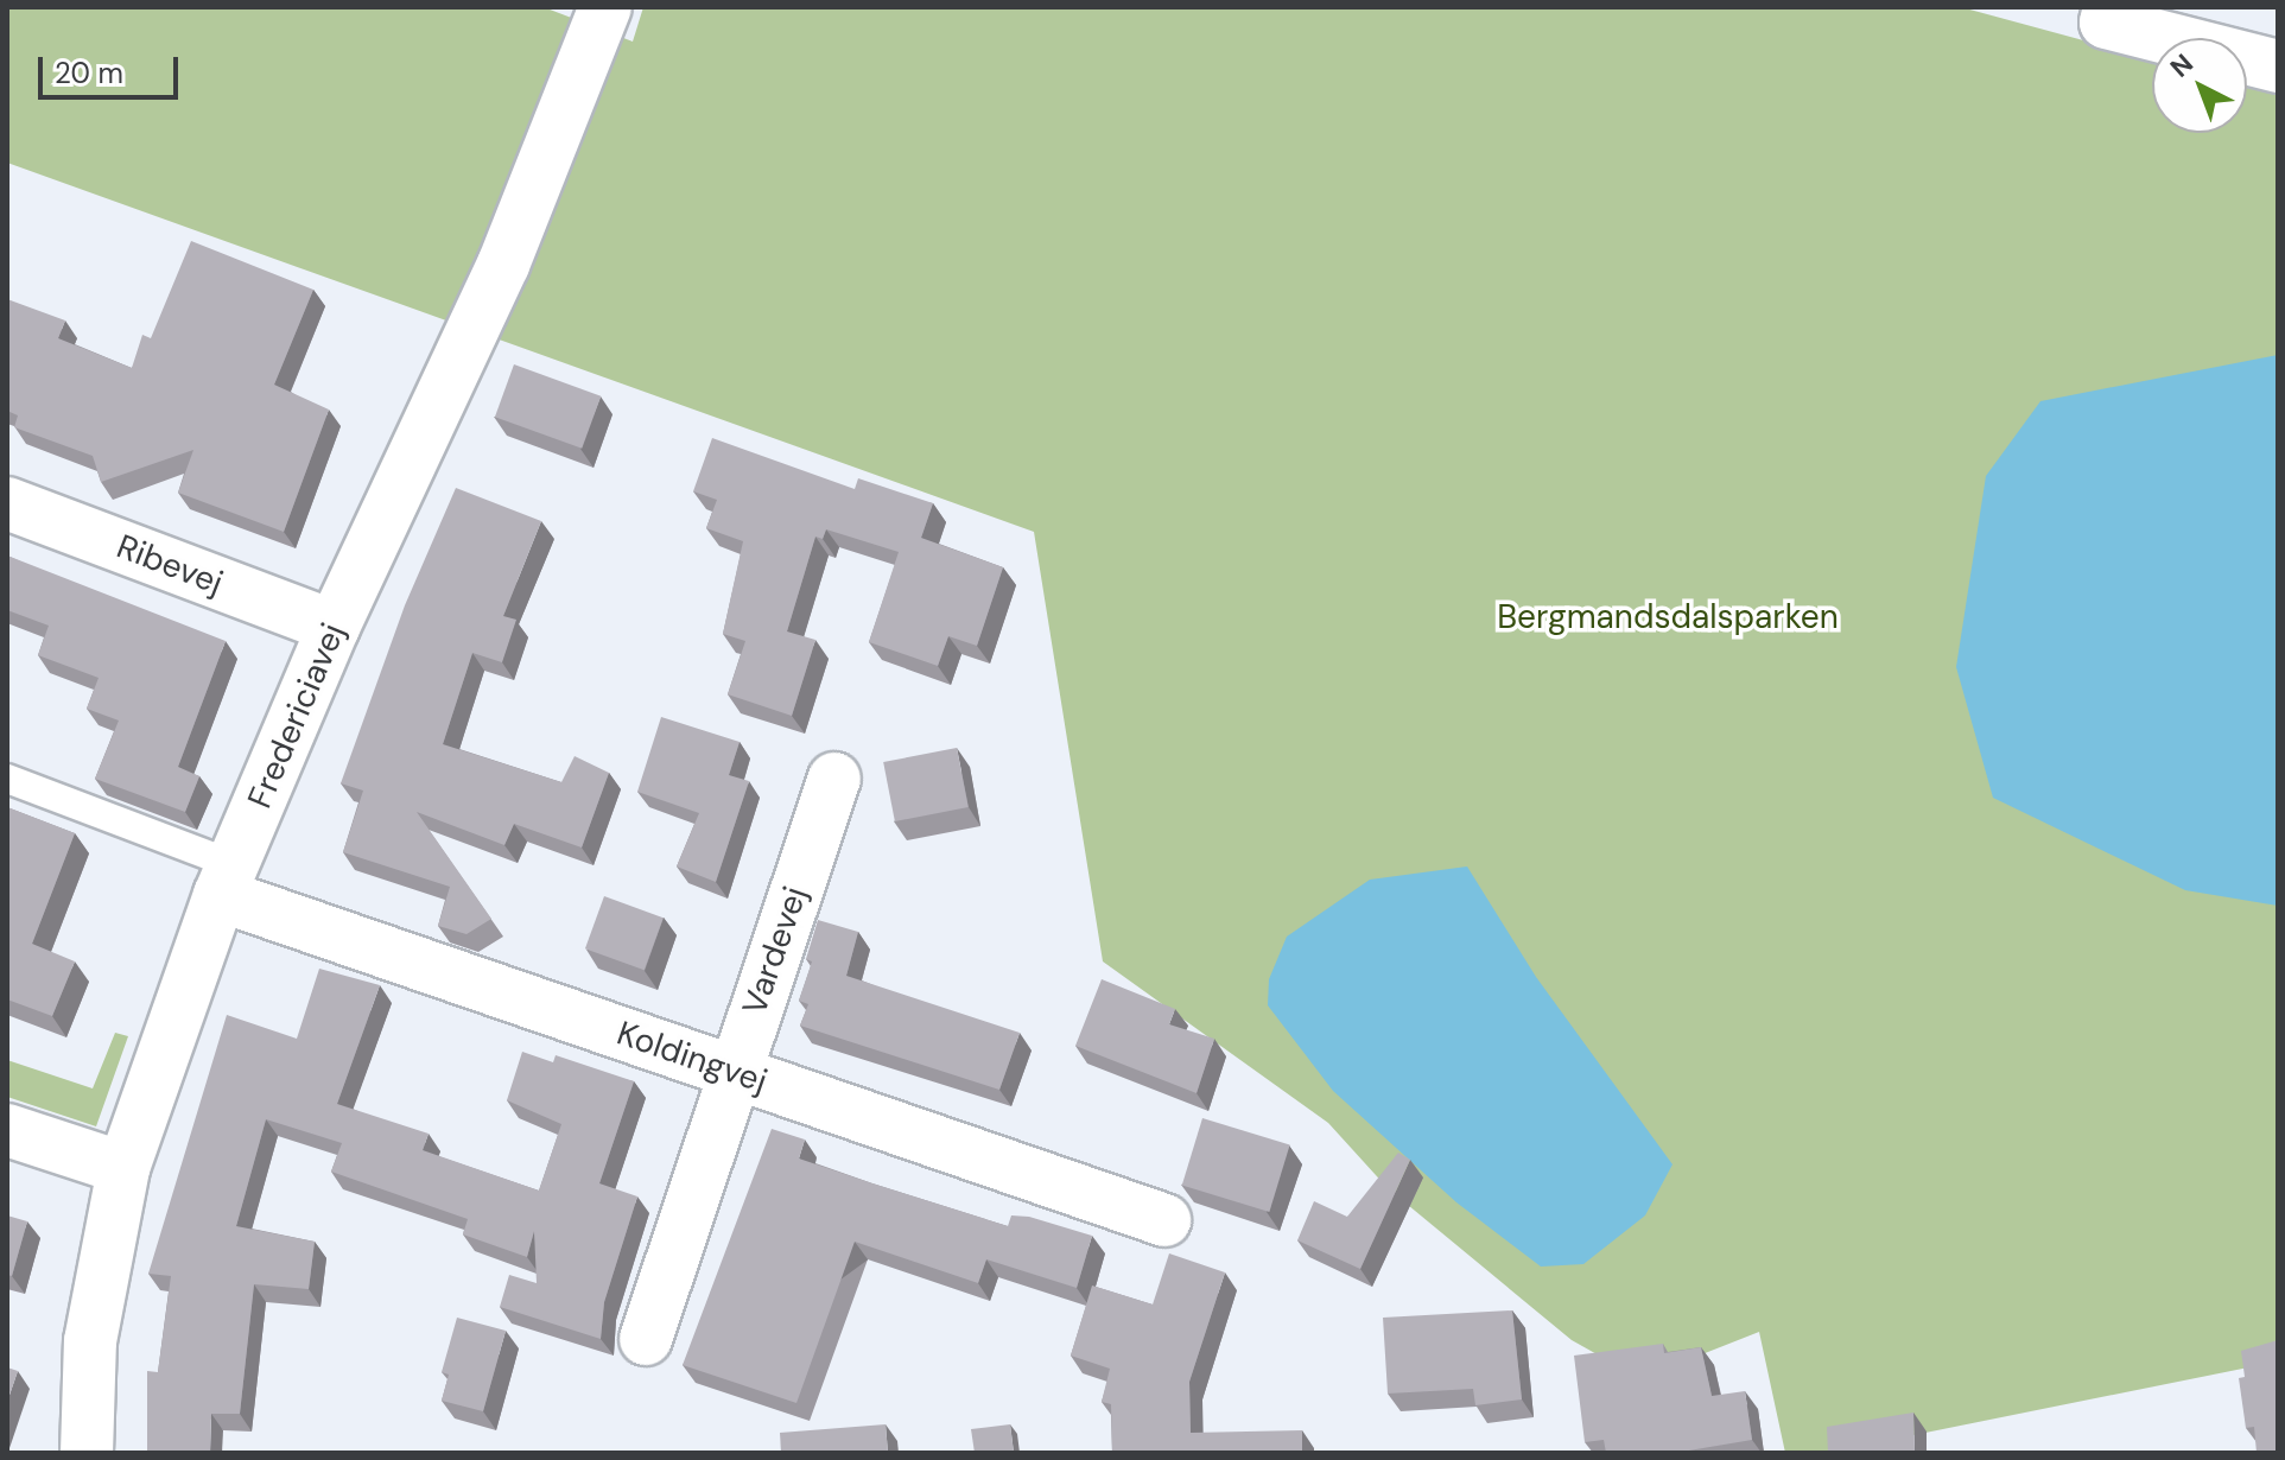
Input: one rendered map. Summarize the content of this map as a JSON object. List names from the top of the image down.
{
  "streets": {
    "street": [
      "Ribevej",
      "Fredericiavej",
      "Vardevej",
      "Koldingvej"
    ]
  },
  "crossings": [
    ["Ribevej", "Fredericiavej"],
    ["Fredericiavej", "Koldingvej"],
    ["Vardevej", "Koldingvej"]
  ],
  "parks": ["Bergmandsdalsparken"],
  "scale_bar": "20 m",
  "north": "top left"
}
